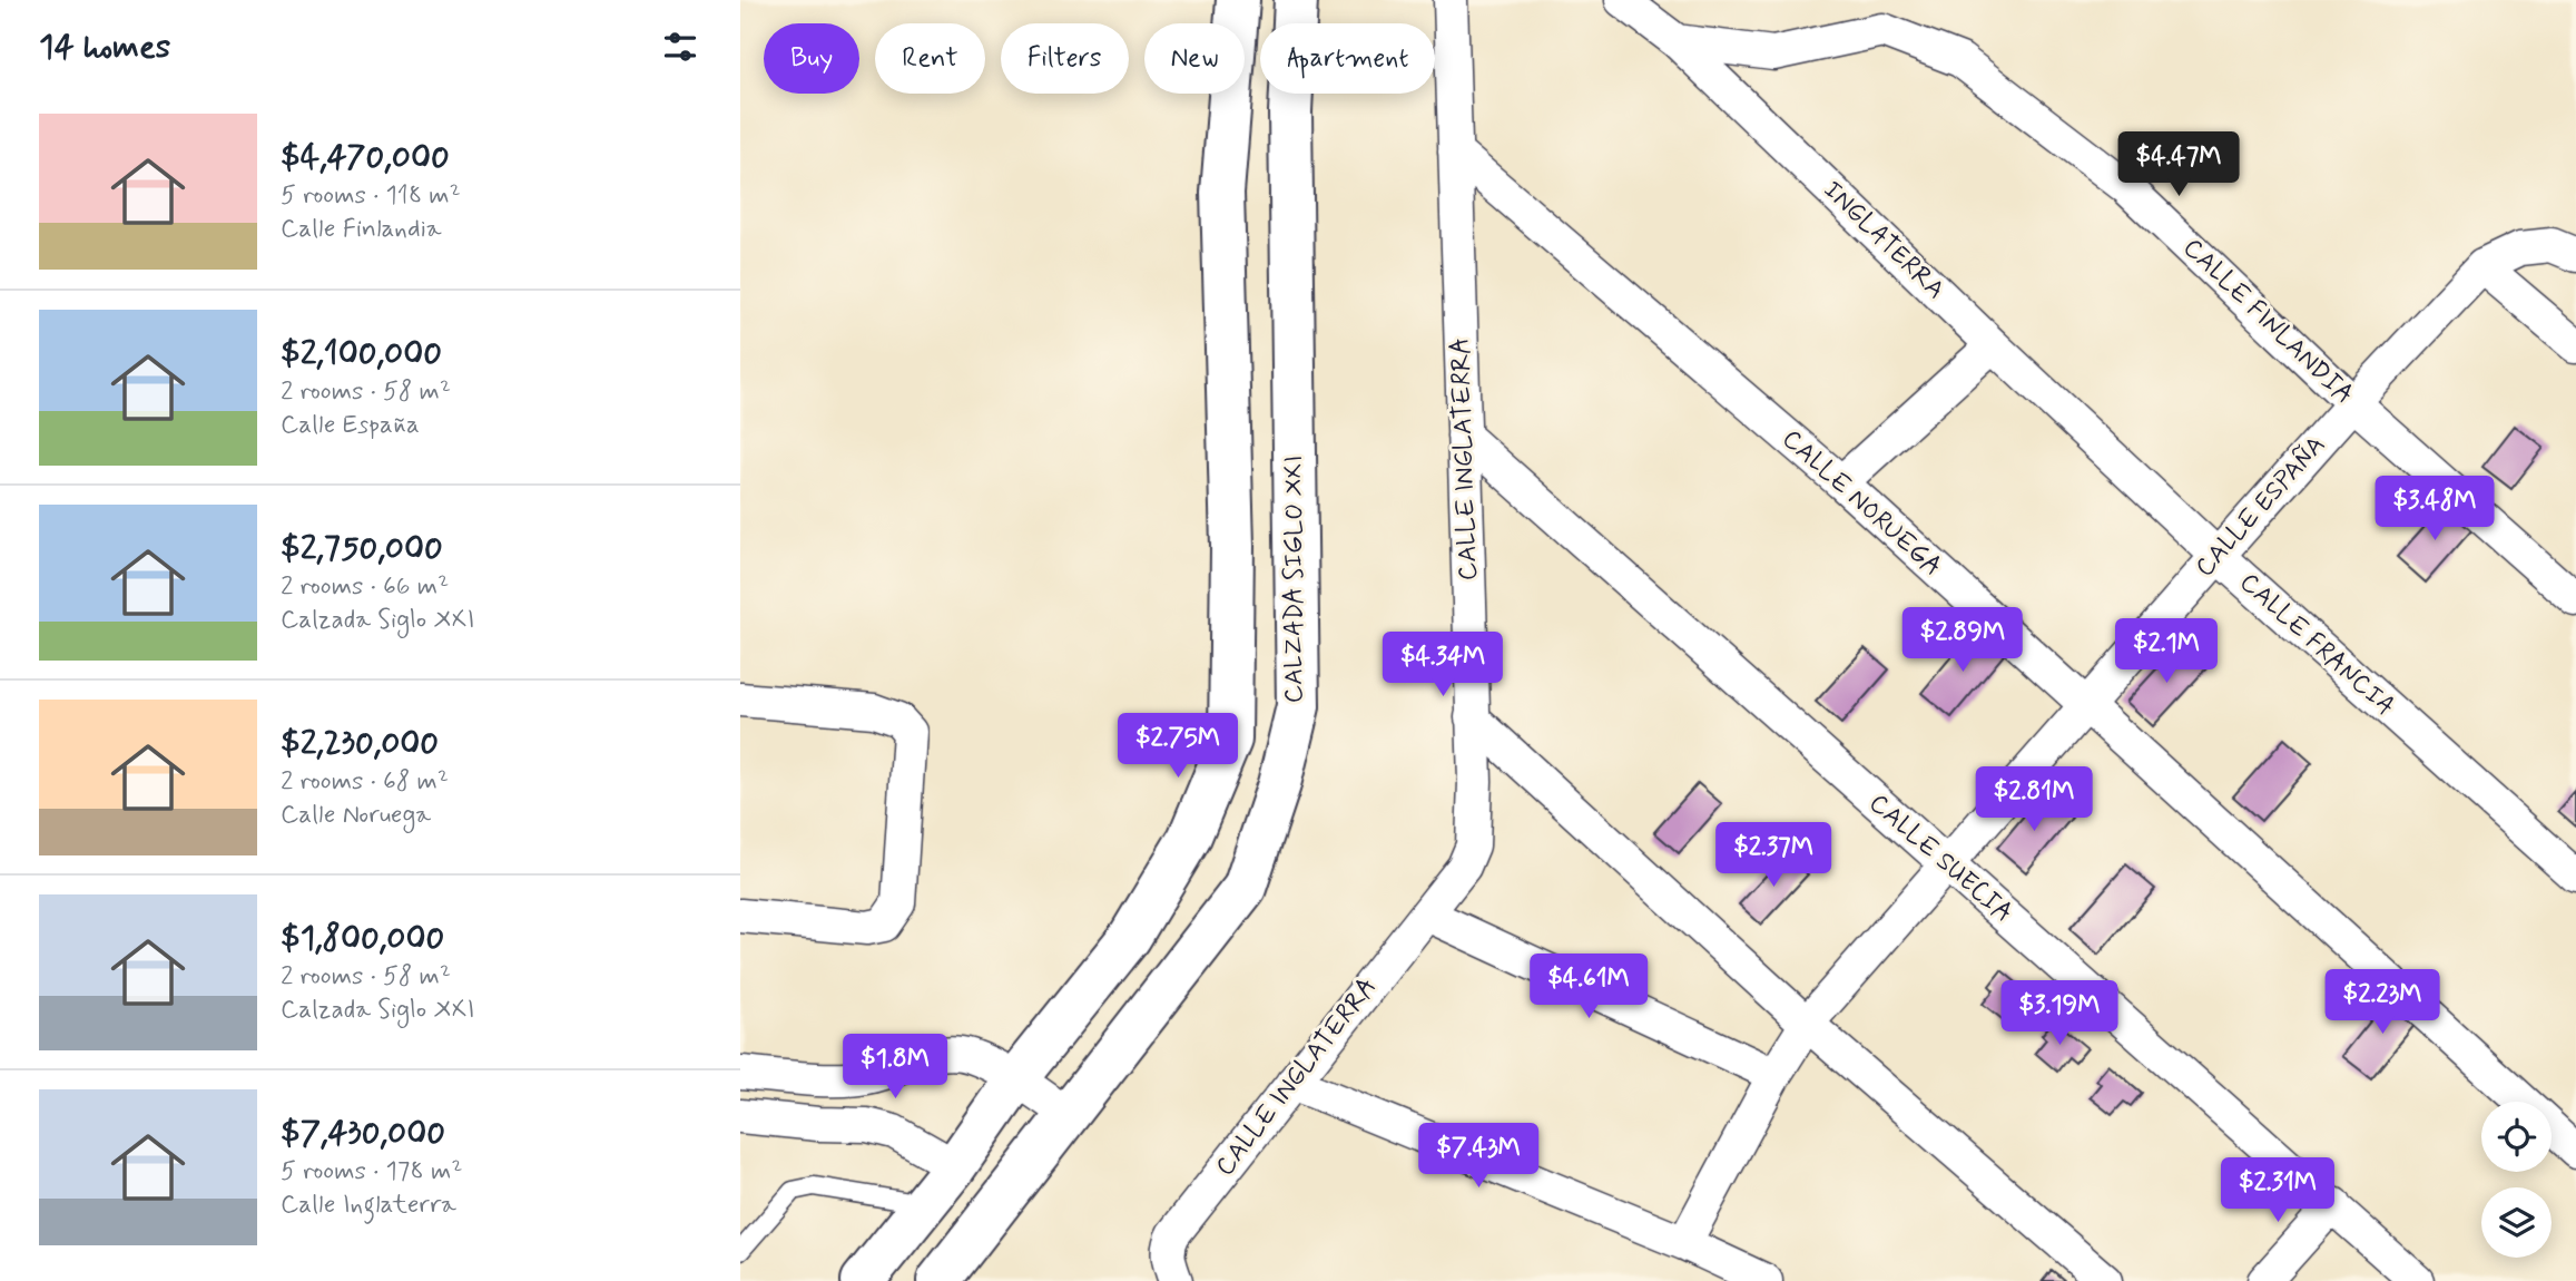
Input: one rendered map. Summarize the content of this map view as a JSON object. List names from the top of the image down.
{
  "streets": {
    "main road": ["CALZADA SIGLO XXI"],
    "street": [
      "INGLATERRA",
      "CALLE FINLANDIA",
      "CALLE INGLATERRA",
      "CALLE NORUEGA",
      "CALLE ESPAÑA",
      "CALLE FRANCIA",
      "CALLE SUECIA"
    ]
  },
  "crossings": [
    ["INGLATERRA", "CALLE FINLANDIA"],
    ["INGLATERRA", "CALLE FRANCIA"],
    ["CALLE FINLANDIA", "CALLE ESPAÑA"],
    ["CALLE INGLATERRA", "CALLE NORUEGA"],
    ["CALLE INGLATERRA", "CALLE SUECIA"],
    ["CALLE NORUEGA", "CALLE ESPAÑA"],
    ["CALLE ESPAÑA", "CALLE FRANCIA"],
    ["CALLE ESPAÑA", "CALLE SUECIA"]
  ],
  "page": {
    "heading": "14 homes",
    "chip": [
      "Buy",
      "Rent",
      "Filters",
      "New",
      "Apartment"
    ],
    "list": [
      {
        "name": "$4,470,000",
        "note": "5 rooms · 118 m² · Calle Finlandia"
      },
      {
        "name": "$2,100,000",
        "note": "2 rooms · 58 m² · Calle España"
      },
      {
        "name": "$2,750,000",
        "note": "2 rooms · 66 m² · Calzada Siglo XXI"
      },
      {
        "name": "$2,230,000",
        "note": "2 rooms · 68 m² · Calle Noruega"
      },
      {
        "name": "$1,800,000",
        "note": "2 rooms · 58 m² · Calzada Siglo XXI"
      },
      {
        "name": "$7,430,000",
        "note": "5 rooms · 178 m² · Calle Inglaterra"
      }
    ],
    "price": [
      "$4.47M",
      "$3.48M",
      "$2.89M",
      "$2.1M",
      "$4.34M",
      "$2.75M",
      "$2.81M",
      "$2.37M",
      "$4.61M",
      "$2.23M",
      "$3.19M",
      "$1.8M",
      "$7.43M",
      "$2.31M"
    ]
  }
}
